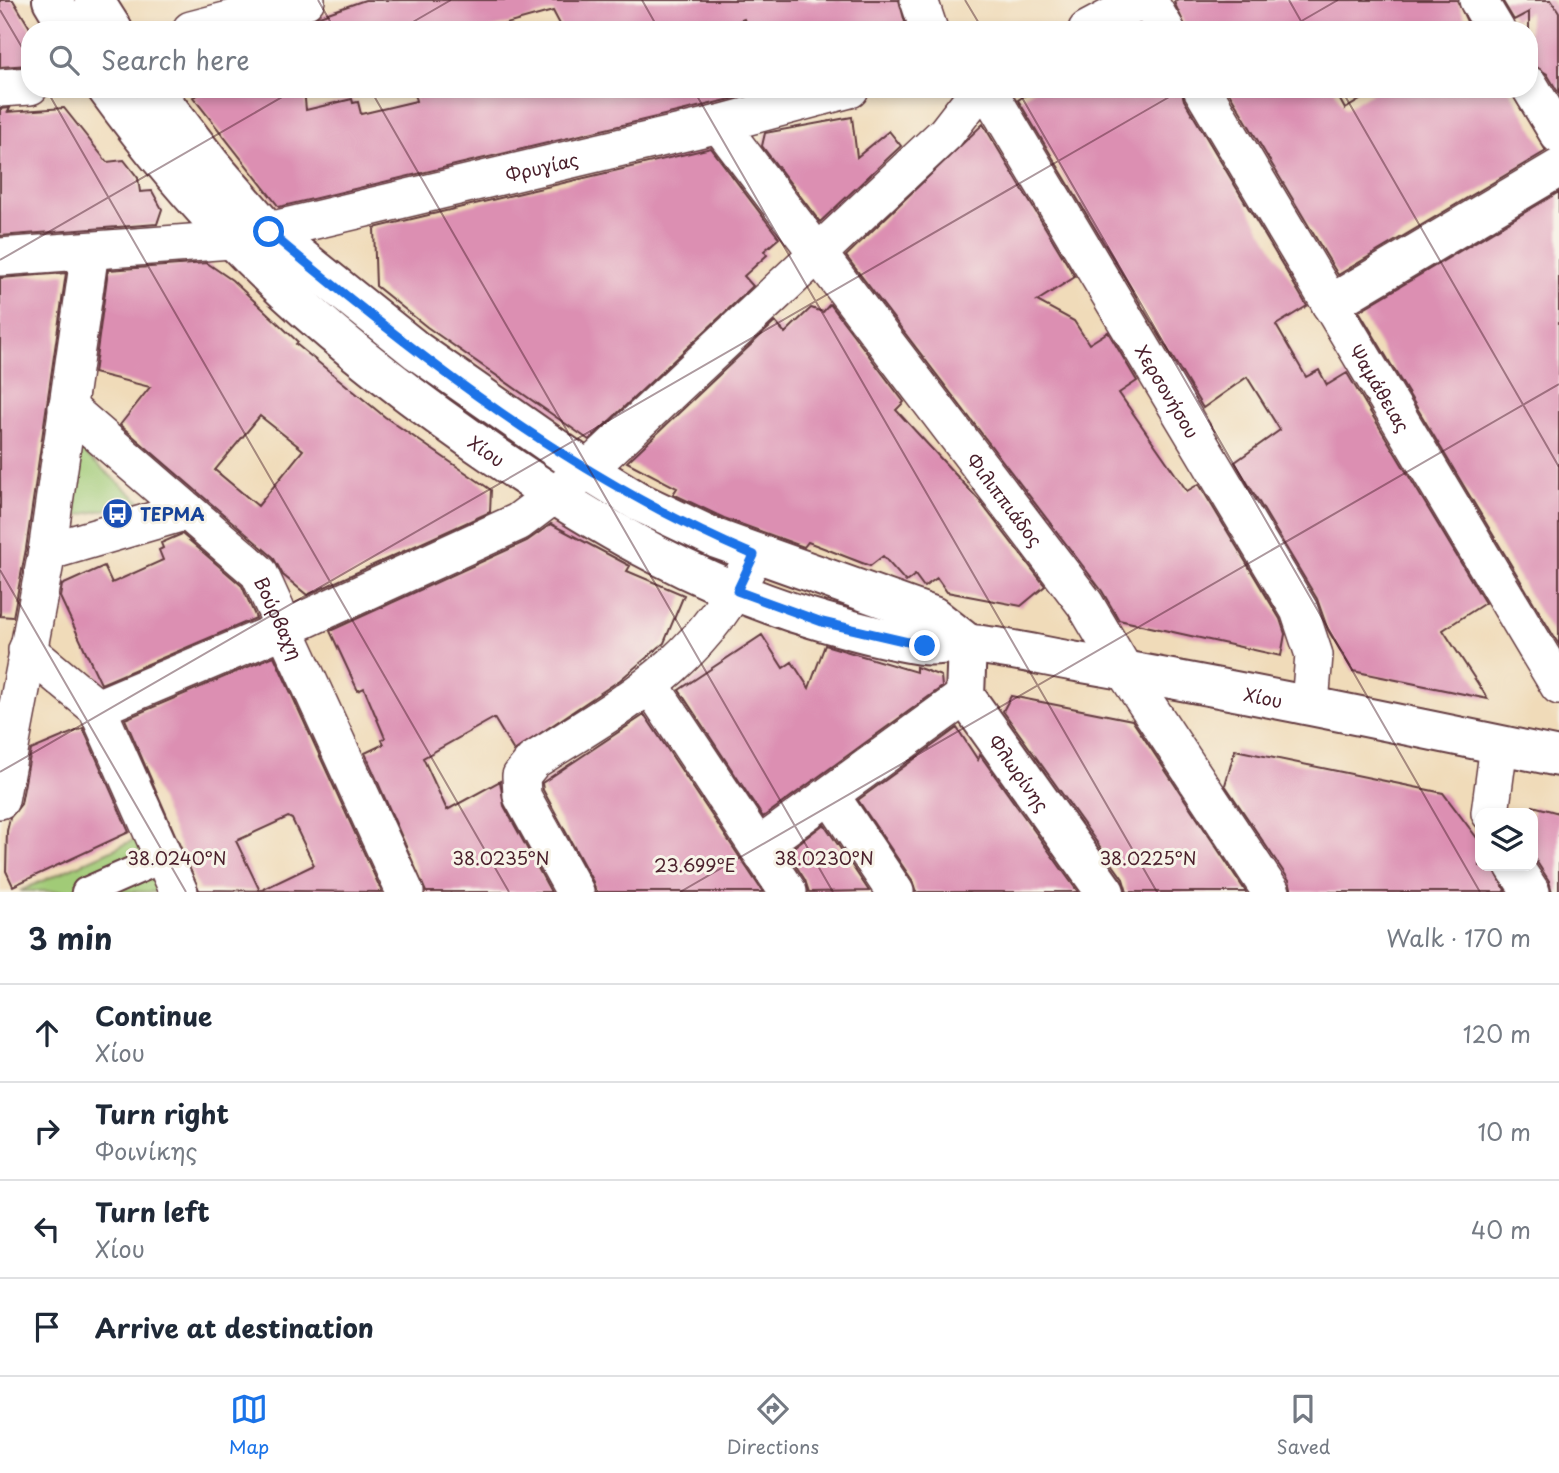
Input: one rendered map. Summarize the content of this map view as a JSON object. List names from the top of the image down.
{
  "streets": {
    "street": [
      "Φρυγίας",
      "Ψαμάθειας",
      "Χερσονήσου",
      "Χίου",
      "Φιλιππιάδος",
      "Βούρβαχη",
      "Φλωρίνης"
    ]
  },
  "crossings": [
    ["Φρυγίας", "Χίου"],
    ["Φρυγίας", "Φιλιππιάδος"],
    ["Χερσονήσου", "Χίου"],
    ["Χίου", "Φιλιππιάδος"]
  ],
  "places": {
    "bus stop": ["ΤΕΡΜΑ"]
  },
  "page": {
    "search": "Search here",
    "heading": ["3 min", "Walk · 170 m"],
    "list": [
      ["Continue", "Χίου", "120 m"],
      ["Turn right", "Φοινίκης", "10 m"],
      ["Turn left", "Χίου", "40 m"],
      "Arrive at destination"
    ],
    "nav": ["Map", "Directions", "Saved"]
  },
  "coordinates": [
    "38.0240°N",
    "38.0235°N",
    "38.0230°N",
    "38.0225°N",
    "23.699°E"
  ]
}
